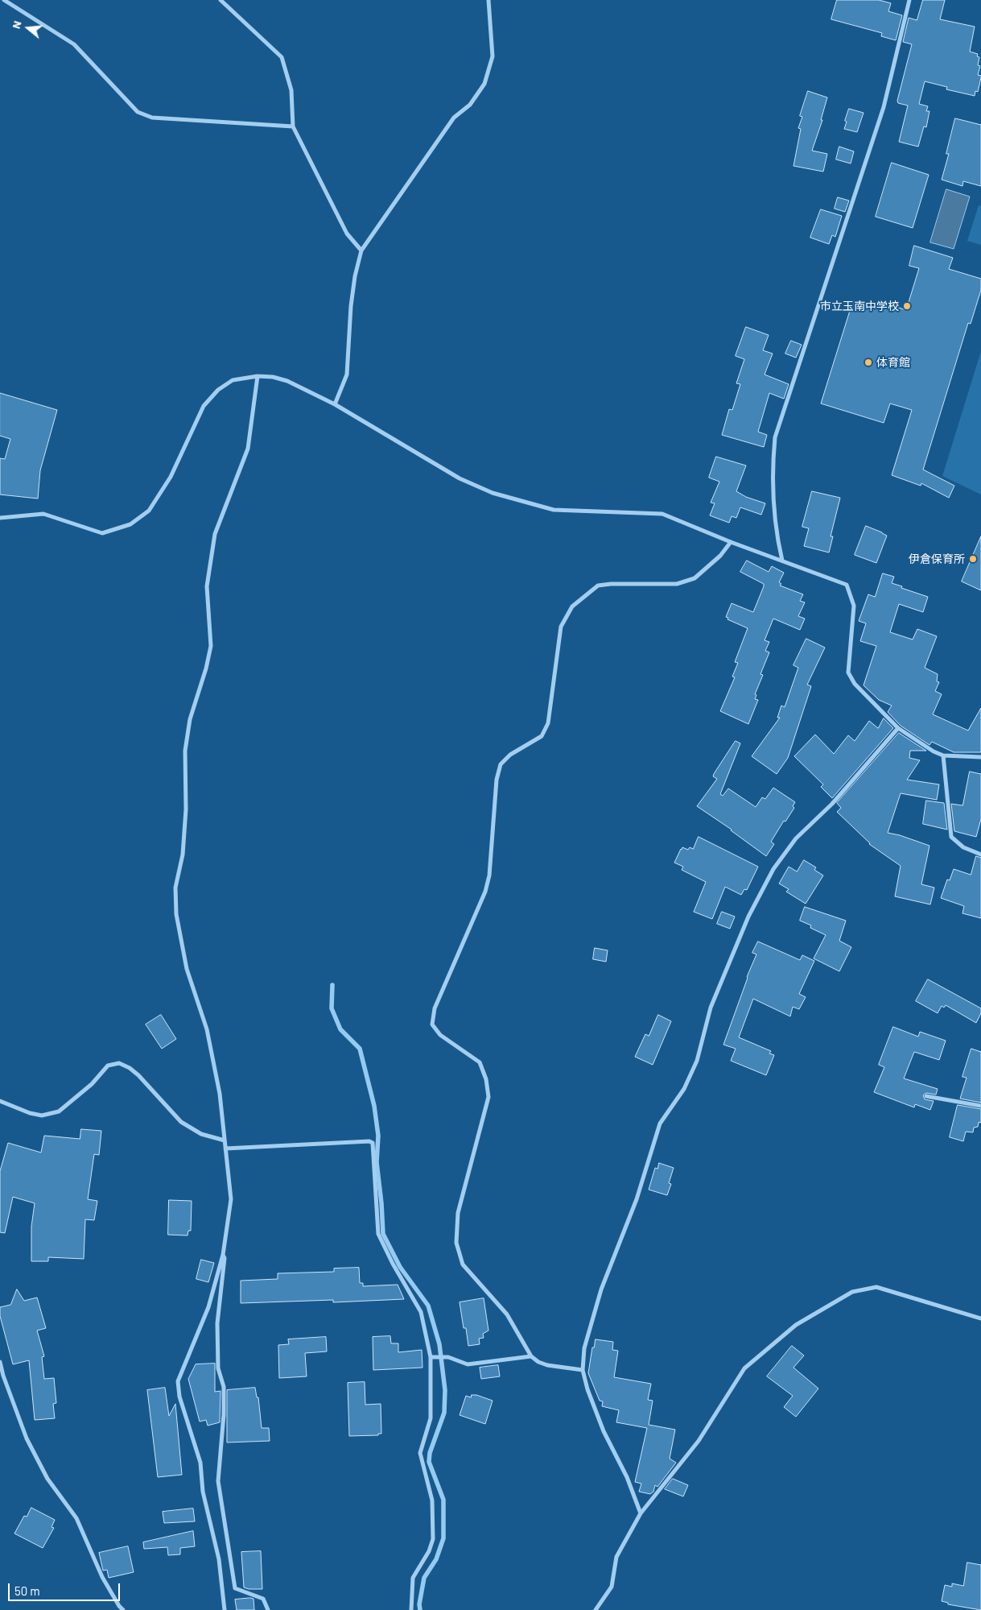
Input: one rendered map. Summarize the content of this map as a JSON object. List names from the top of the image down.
{
  "places": ["市立玉南中学校", "体育館", "伊倉保育所"],
  "scale_bar": "50 m",
  "north": "left"
}
